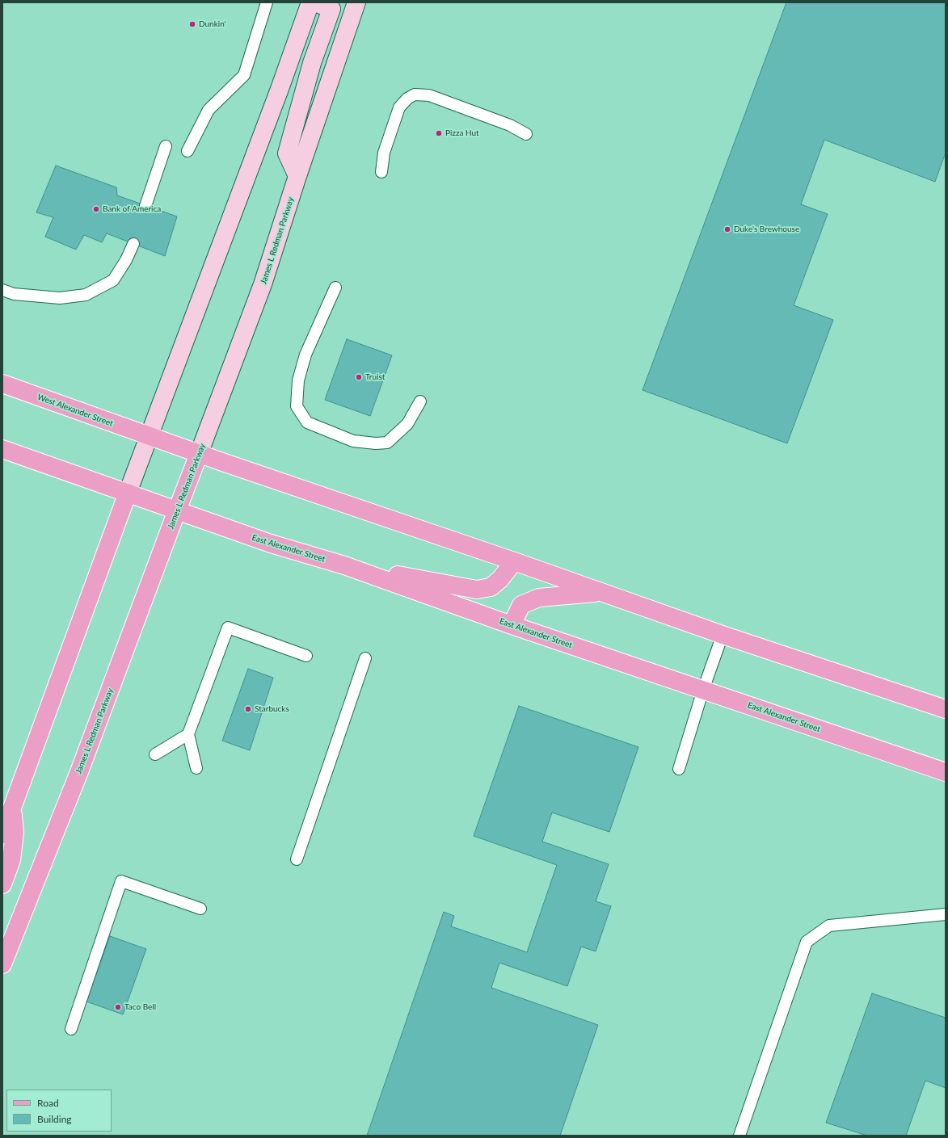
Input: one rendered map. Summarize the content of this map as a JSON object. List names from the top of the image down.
{
  "streets": {
    "main road": ["James L Redman Parkway", "West Alexander Street", "East Alexander Street"]
  },
  "crossings": [
    ["James L Redman Parkway", "East Alexander Street"]
  ],
  "places": [
    "Dunkin'",
    "Pizza Hut",
    "Bank of America",
    "Duke's Brewhouse",
    "Truist",
    "Starbucks",
    "Taco Bell"
  ],
  "legend": ["Road", "Building"]
}
